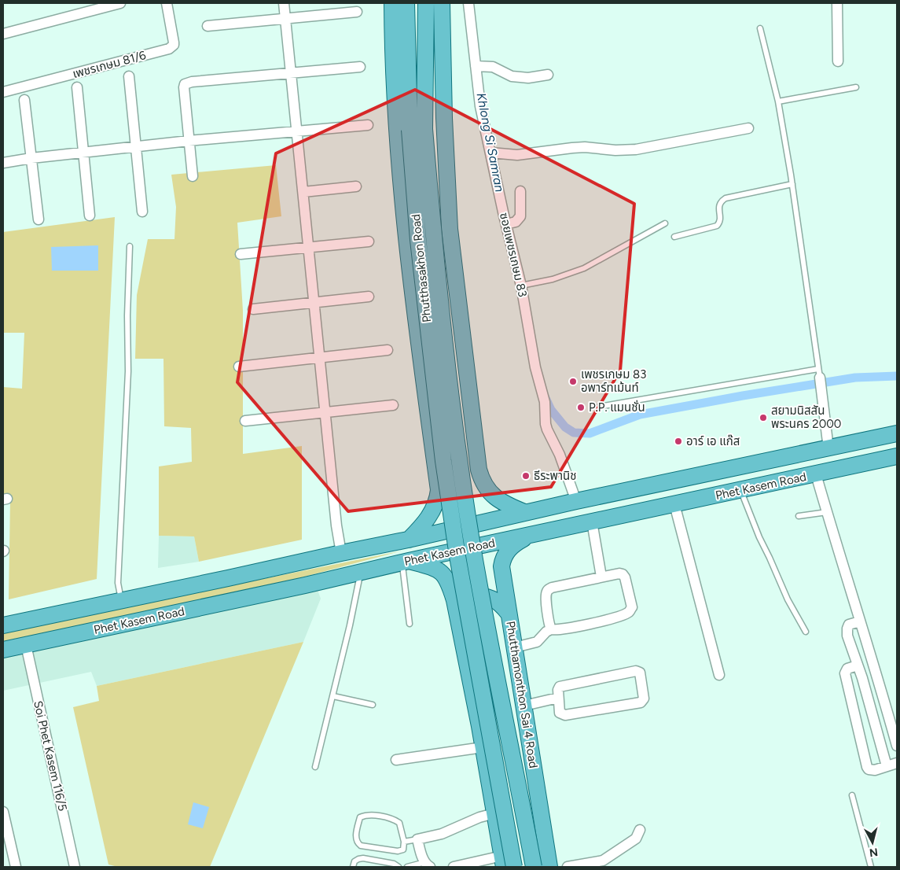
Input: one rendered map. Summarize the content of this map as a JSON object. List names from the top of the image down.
{
  "streets": {
    "main road": ["Phutthasakhon Road", "Phet Kasem Road", "Phutthamonthon Sai 4 Road"],
    "street": ["เพชรเกษม 81/6", "ซอยเพชรเกษม 83", "Soi Phet Kasem 116/5"]
  },
  "crossings": [
    ["ซอยเพชรเกษม 83", "Phet Kasem Road"],
    ["Phutthasakhon Road", "Phutthamonthon Sai 4 Road"],
    ["Phet Kasem Road", "Phutthamonthon Sai 4 Road"],
    ["Phet Kasem Road", "Soi Phet Kasem 116/5"]
  ],
  "water": ["Khlong Si Samran"],
  "places": [
    "เพชรเกษม 83 อพาร์ทเม้นท์",
    "P.P. แมนชั่น",
    "สยามนิสสัน พระนคร 2000",
    "อาร์ เอ แก๊ส",
    "ธีระพานิช"
  ],
  "north": "bottom"
}
